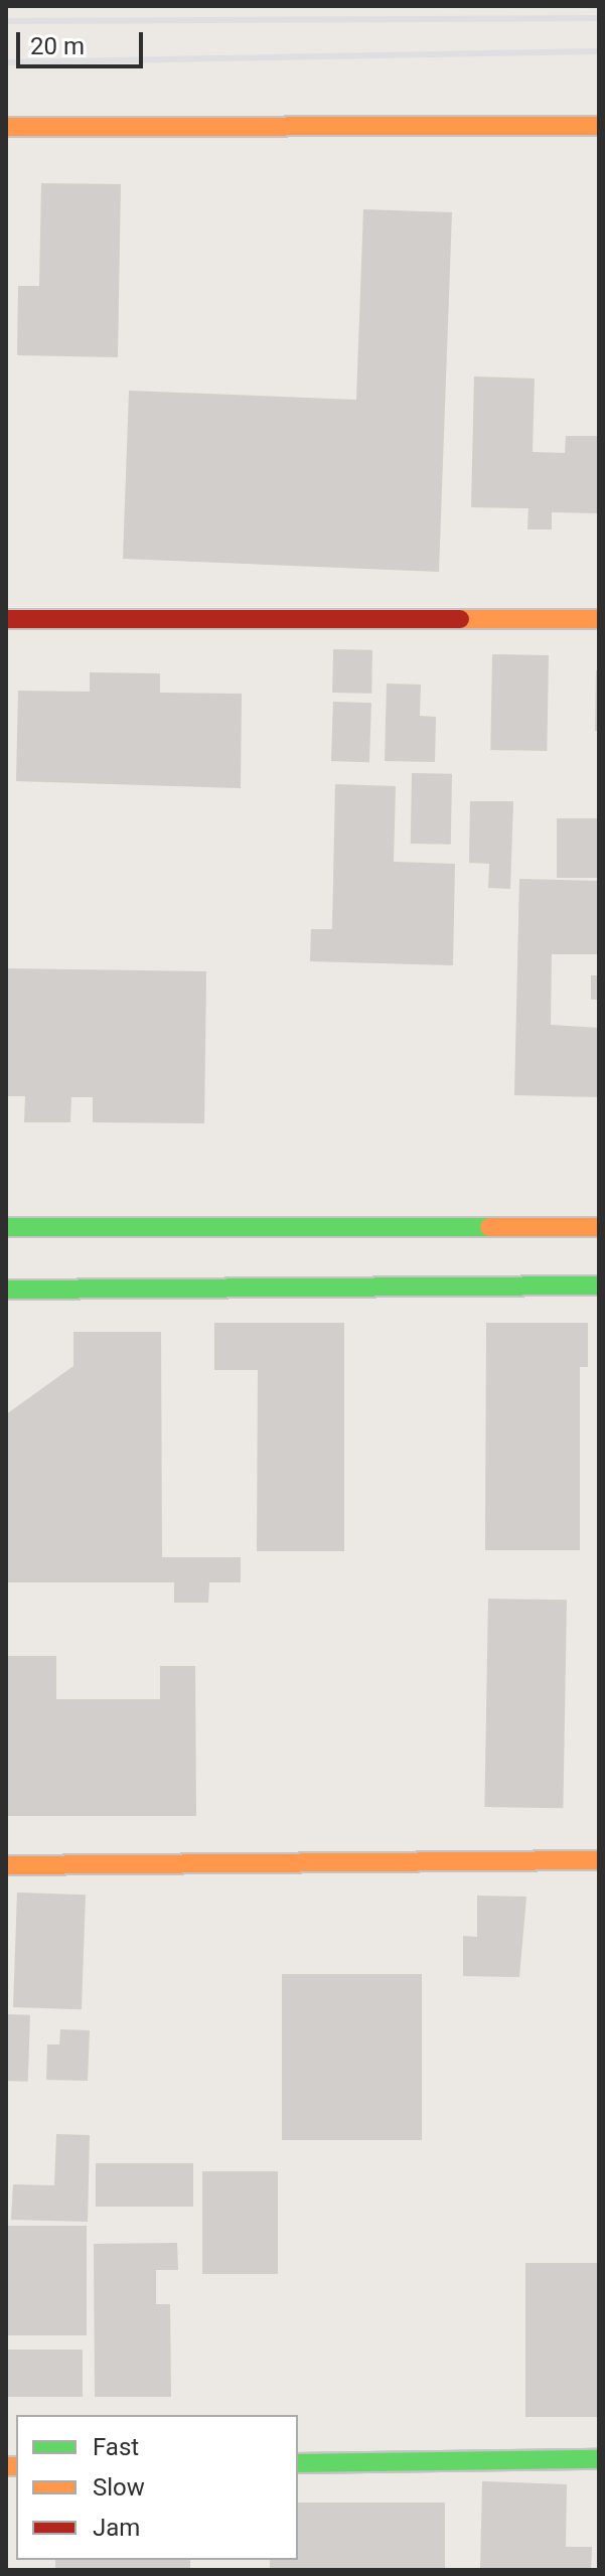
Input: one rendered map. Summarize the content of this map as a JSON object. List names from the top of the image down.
{
  "legend": ["Fast", "Slow", "Jam"],
  "scale_bar": "20 m"
}
